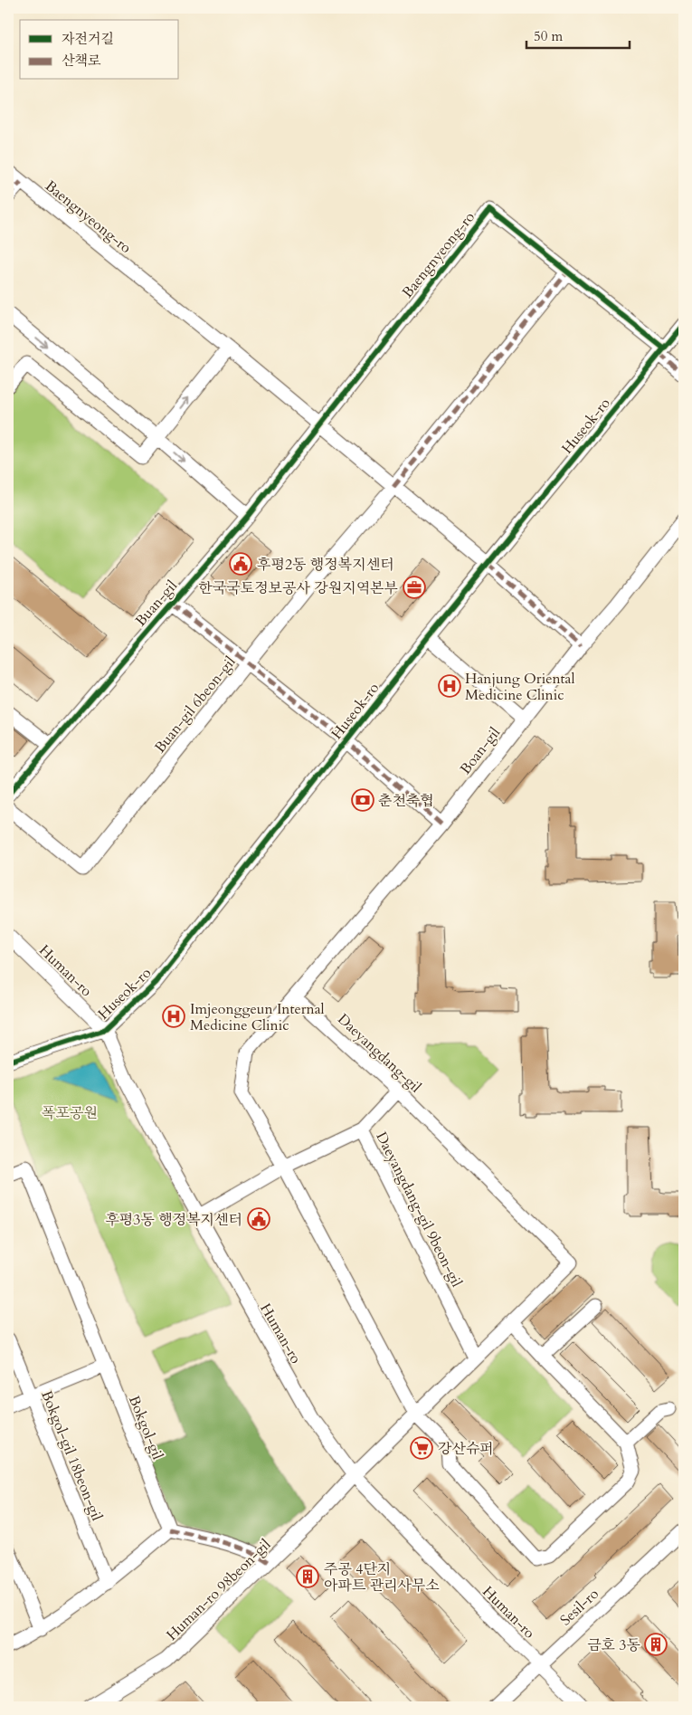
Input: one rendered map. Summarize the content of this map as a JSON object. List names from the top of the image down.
{
  "streets": {
    "street": [
      "Baengnyeong-ro",
      "Huseok-ro",
      "Buan-gil",
      "Buan-gil 6beon-gil",
      "Boan-gil",
      "Human-ro",
      "Daeyangdang-gil",
      "Daeyangdang-gil 9beon-gil",
      "Bokgol-gil",
      "Bokgol-gil 18beon-gil",
      "Human-ro 98beon-gil",
      "Sesil-ro"
    ]
  },
  "crossings": [
    ["Baengnyeong-ro", "Huseok-ro"],
    ["Baengnyeong-ro", "Buan-gil"],
    ["Baengnyeong-ro", "Buan-gil 6beon-gil"],
    ["Baengnyeong-ro", "Boan-gil"],
    ["Huseok-ro", "Human-ro"],
    ["Boan-gil", "Daeyangdang-gil"],
    ["Human-ro", "Daeyangdang-gil"],
    ["Human-ro", "Daeyangdang-gil 9beon-gil"],
    ["Human-ro", "Human-ro 98beon-gil"],
    ["Human-ro", "Sesil-ro"],
    ["Daeyangdang-gil", "Daeyangdang-gil 9beon-gil"],
    ["Daeyangdang-gil", "Human-ro 98beon-gil"]
  ],
  "parks": ["폭포공원"],
  "places": {
    "public building": ["후평2동 행정복지센터", "후평3동 행정복지센터"],
    "office": ["한국국토정보공사 강원지역본부"],
    "hospital": ["Hanjung Oriental Medicine Clinic", "Imjeonggeun Internal Medicine Clinic"],
    "bank": ["춘천축협"],
    "supermarket": ["강산슈퍼"],
    "building": ["주공 4단지 아파트 관리사무소", "금호 3동"]
  },
  "legend": ["자전거길", "산책로"],
  "scale_bar": "50 m"
}
